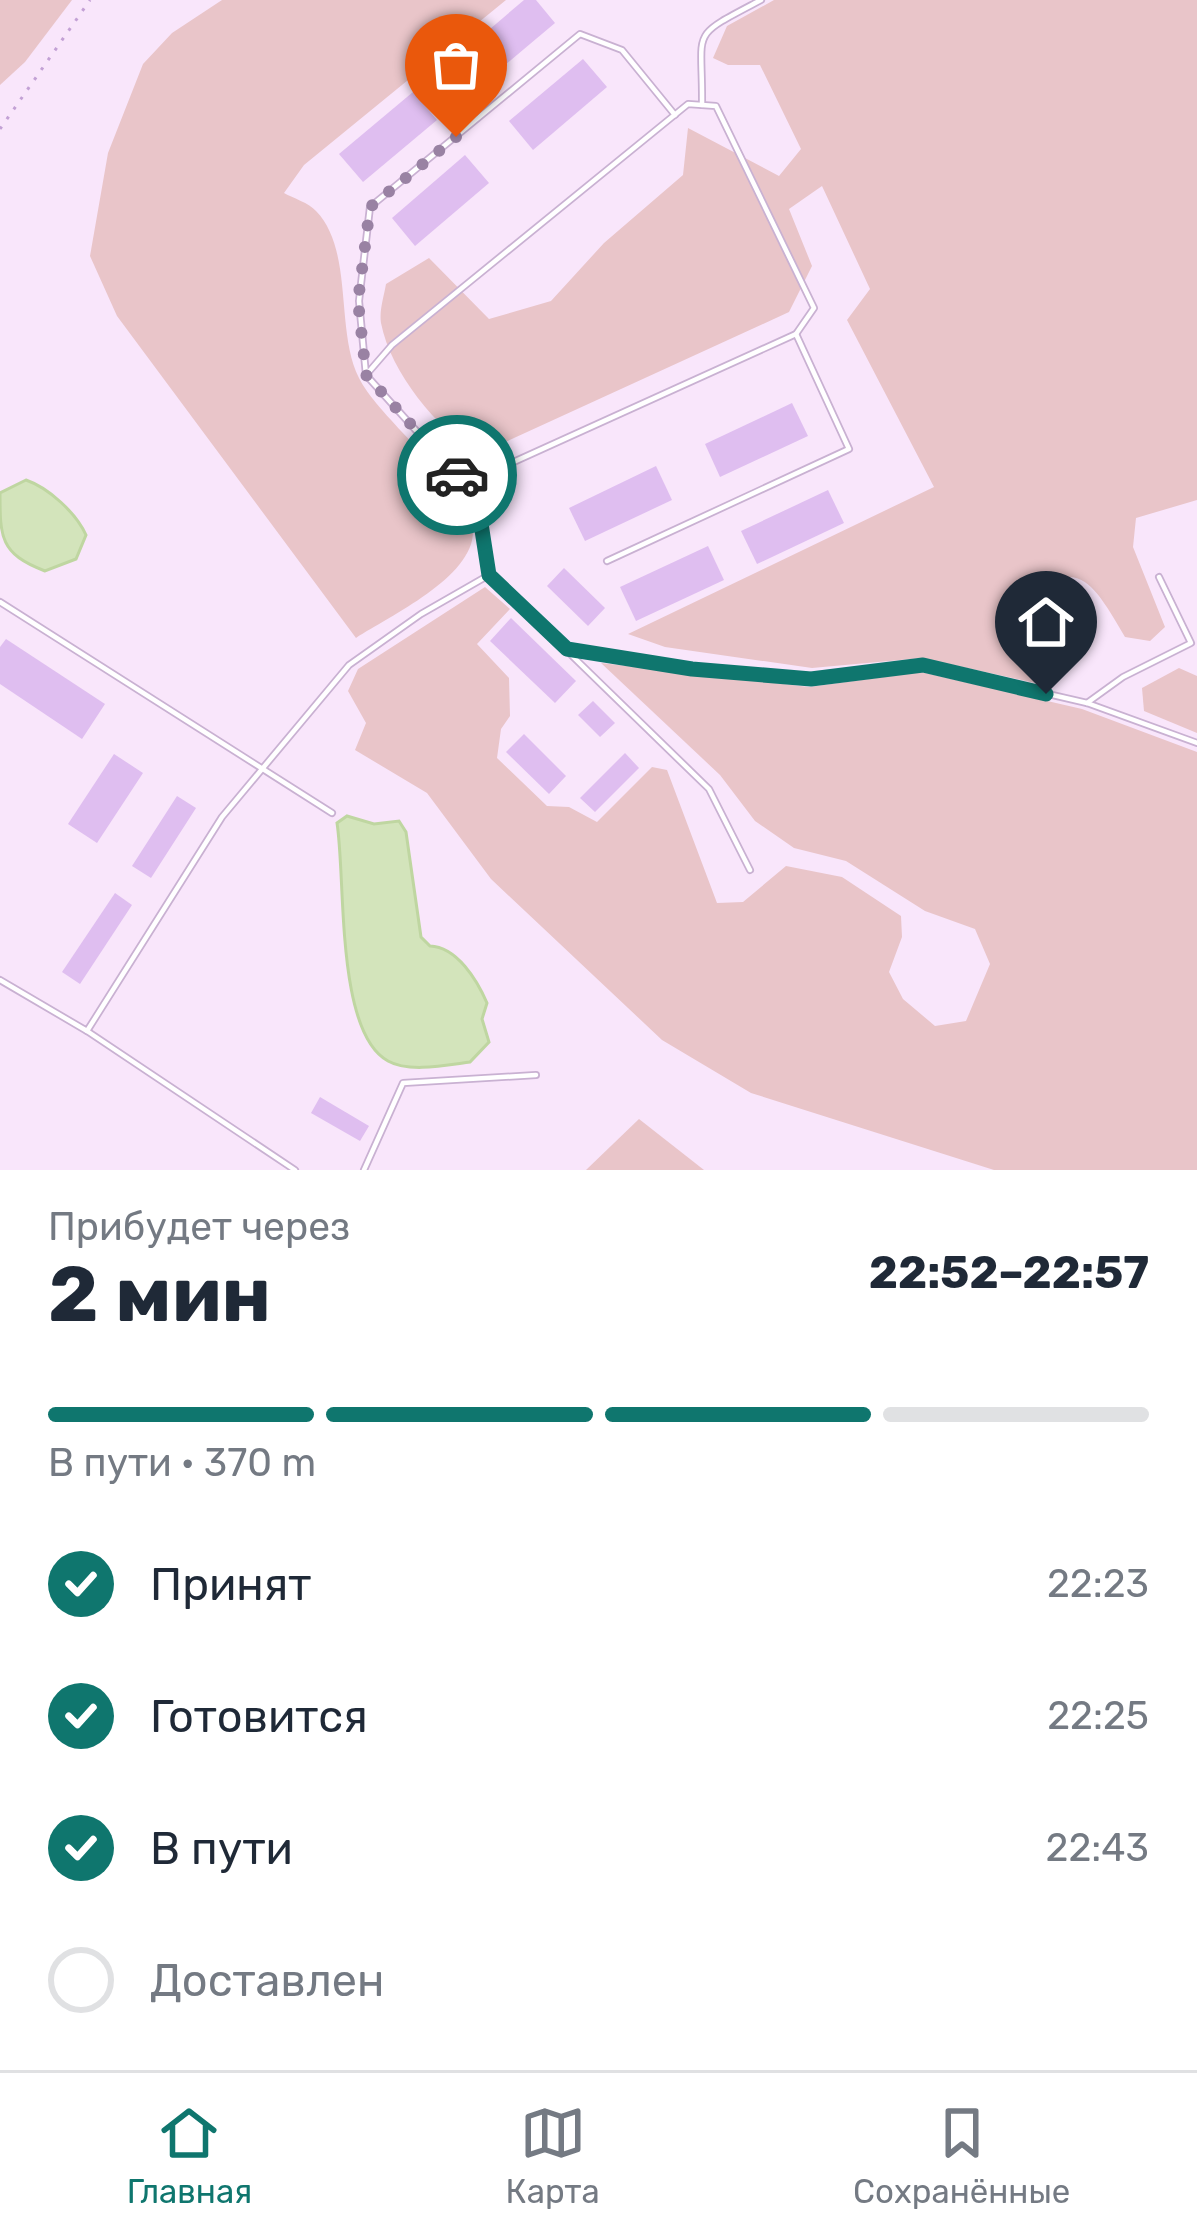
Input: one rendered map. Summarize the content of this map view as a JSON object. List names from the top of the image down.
{
  "page": {
    "heading": ["2 мин", "Прибудет через", "22:52–22:57"],
    "bar": "В пути · 370 m",
    "list": [
      ["Принят", "22:23"],
      ["Готовится", "22:25"],
      ["В пути", "22:43"],
      "Доставлен"
    ],
    "tabs": ["Главная", "Карта", "Сохранённые"]
  }
}
